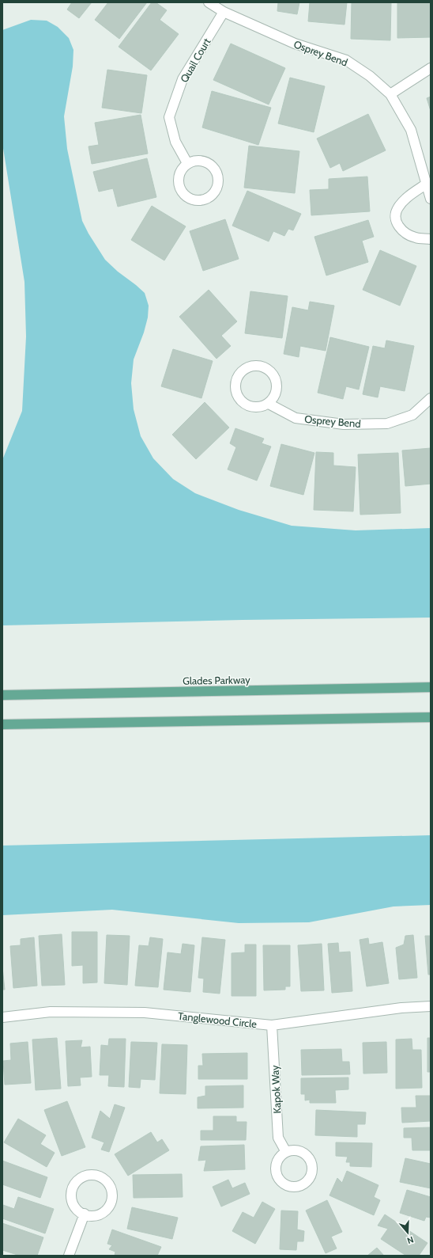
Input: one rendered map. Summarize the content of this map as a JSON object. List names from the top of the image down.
{
  "streets": {
    "main road": ["Glades Parkway"],
    "street": [
      "Osprey Bend",
      "Quail Court",
      "Tanglewood Circle",
      "Kapok Way"
    ]
  },
  "crossings": [
    ["Osprey Bend", "Quail Court"],
    ["Tanglewood Circle", "Kapok Way"]
  ],
  "north": "bottom"
}
